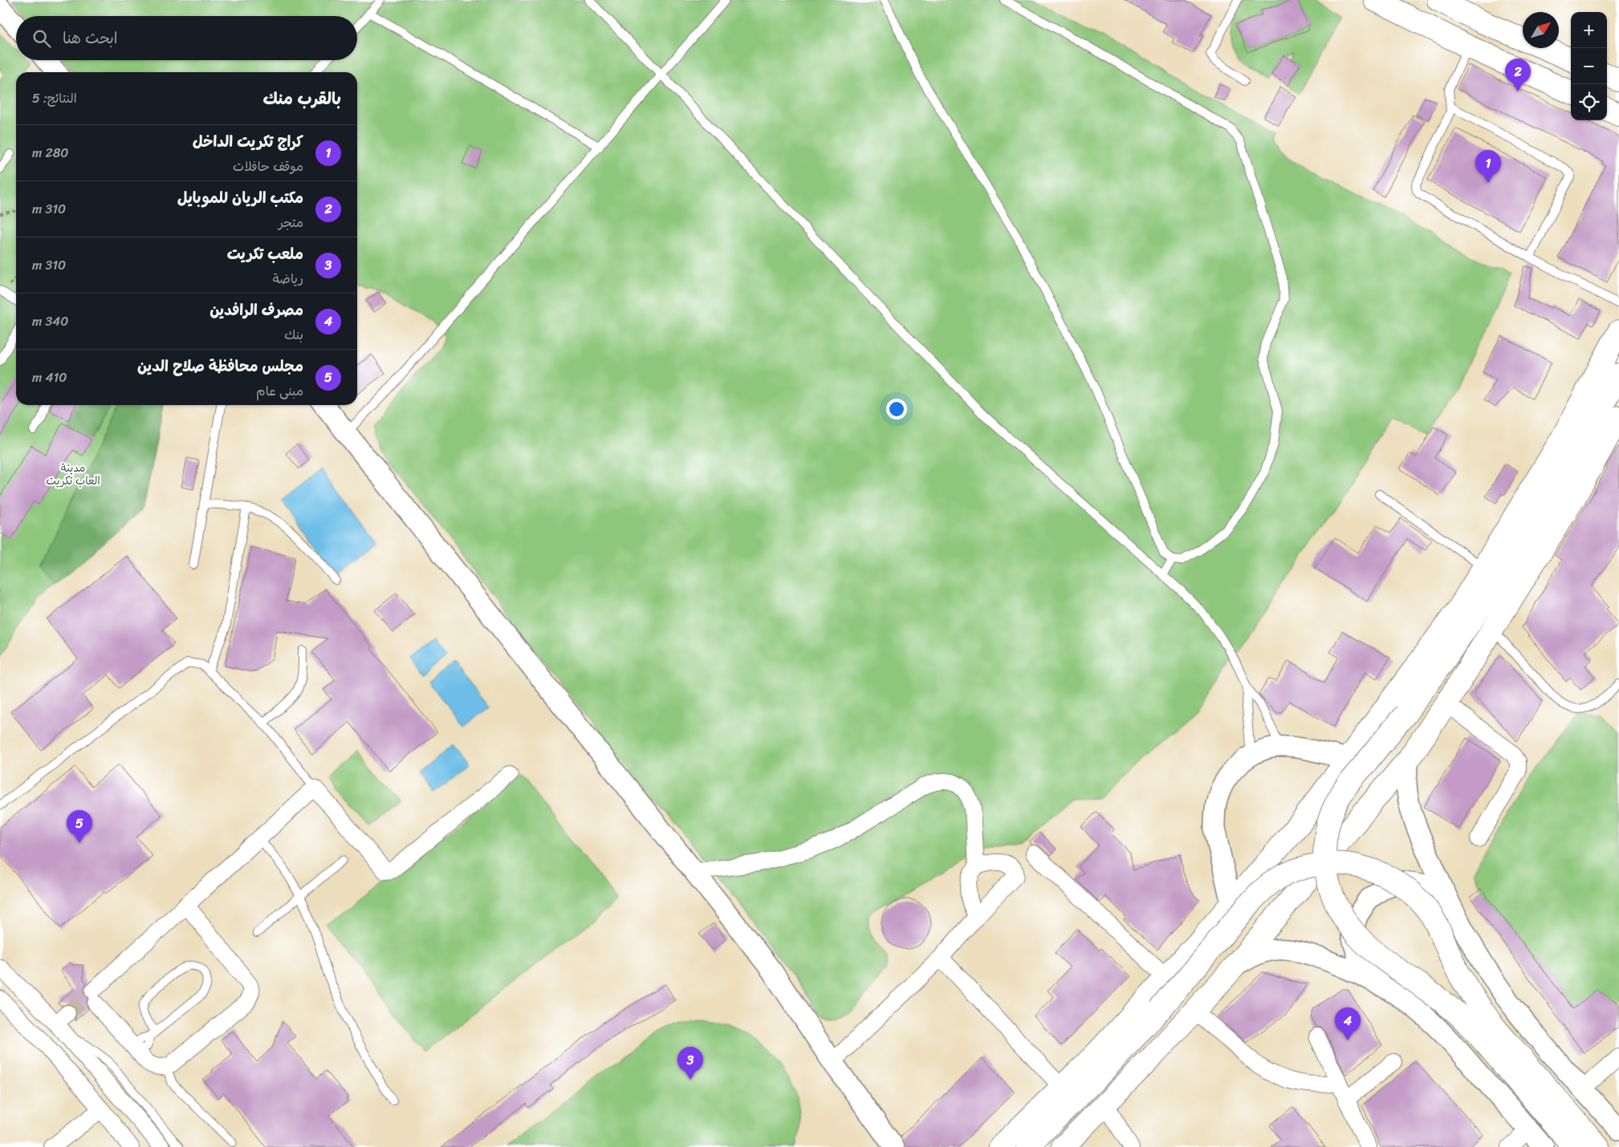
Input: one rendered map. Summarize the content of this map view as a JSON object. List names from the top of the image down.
{
  "parks": ["مدينة العاب تكريت"],
  "north": "top right",
  "page": {
    "map_buttons": ["+", "−"],
    "search": "ابحث هنا",
    "pins": [
      "2",
      "1",
      "5",
      "4",
      "3"
    ],
    "heading": ["بالقرب منك", "النتائج: 5"],
    "list": [
      {
        "mark": "1",
        "name": "كراج تكريت الداخل",
        "note": "موقف حافلات",
        "value": "280 m"
      },
      {
        "mark": "2",
        "name": "مكتب الريان للموبايل",
        "note": "متجر",
        "value": "310 m"
      },
      {
        "mark": "3",
        "name": "ملعب تكريت",
        "note": "رياضة",
        "value": "310 m"
      },
      {
        "mark": "4",
        "name": "مصرف الرافدين",
        "note": "بنك",
        "value": "340 m"
      },
      {
        "mark": "5",
        "name": "مجلس محافظة صلاح الدين",
        "note": "مبنى عام",
        "value": "410 m"
      }
    ]
  }
}
